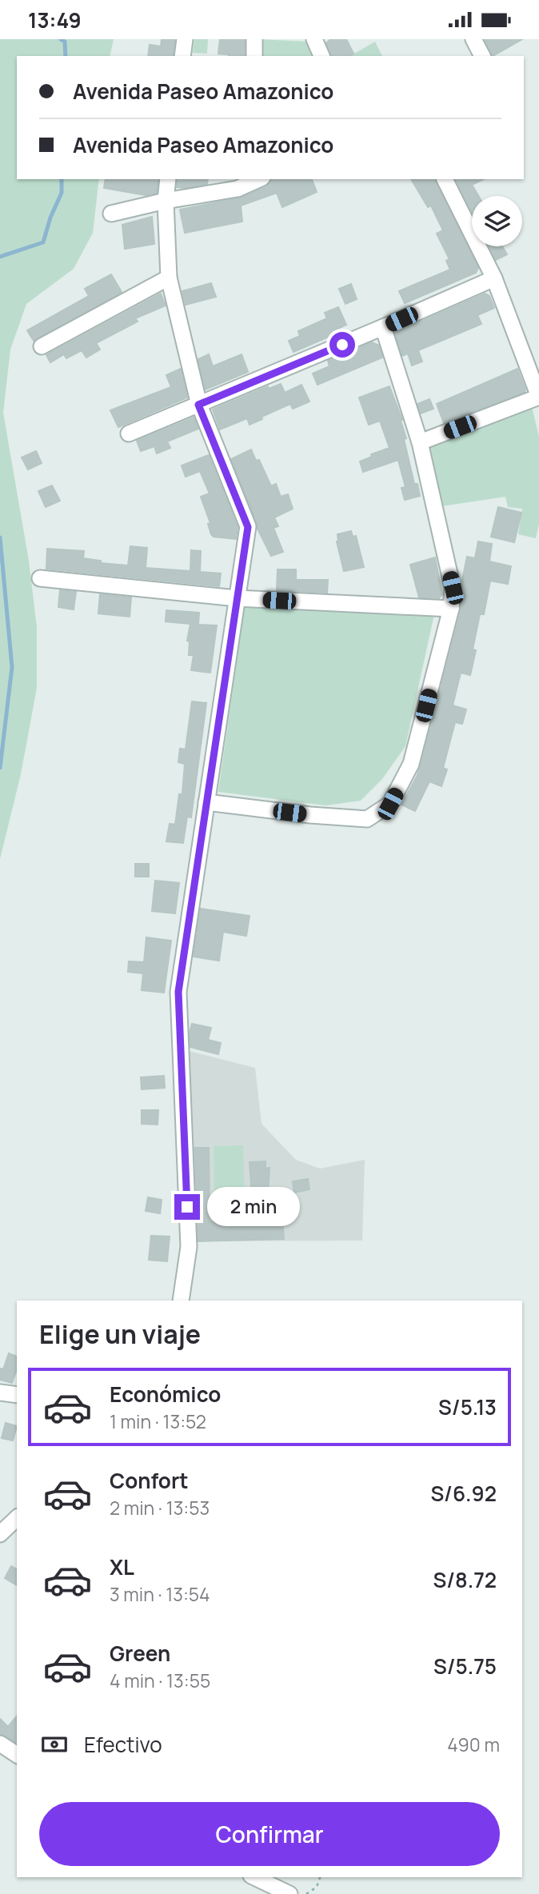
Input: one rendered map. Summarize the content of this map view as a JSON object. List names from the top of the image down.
{
  "page": {
    "status": "13:49",
    "banner": ["Avenida Paseo Amazonico", "Avenida Paseo Amazonico"],
    "bubble": "2 min",
    "heading": "Elige un viaje",
    "list": [
      {
        "name": "Económico",
        "note": "1 min · 13:52",
        "value": "S/5.13"
      },
      {
        "name": "Confort",
        "note": "2 min · 13:53",
        "value": "S/6.92"
      },
      {
        "name": "XL",
        "note": "3 min · 13:54",
        "value": "S/8.72"
      },
      {
        "name": "Green",
        "note": "4 min · 13:55",
        "value": "S/5.75"
      }
    ],
    "pay": ["Efectivo", "490 m"],
    "buttons": "Confirmar"
  }
}
